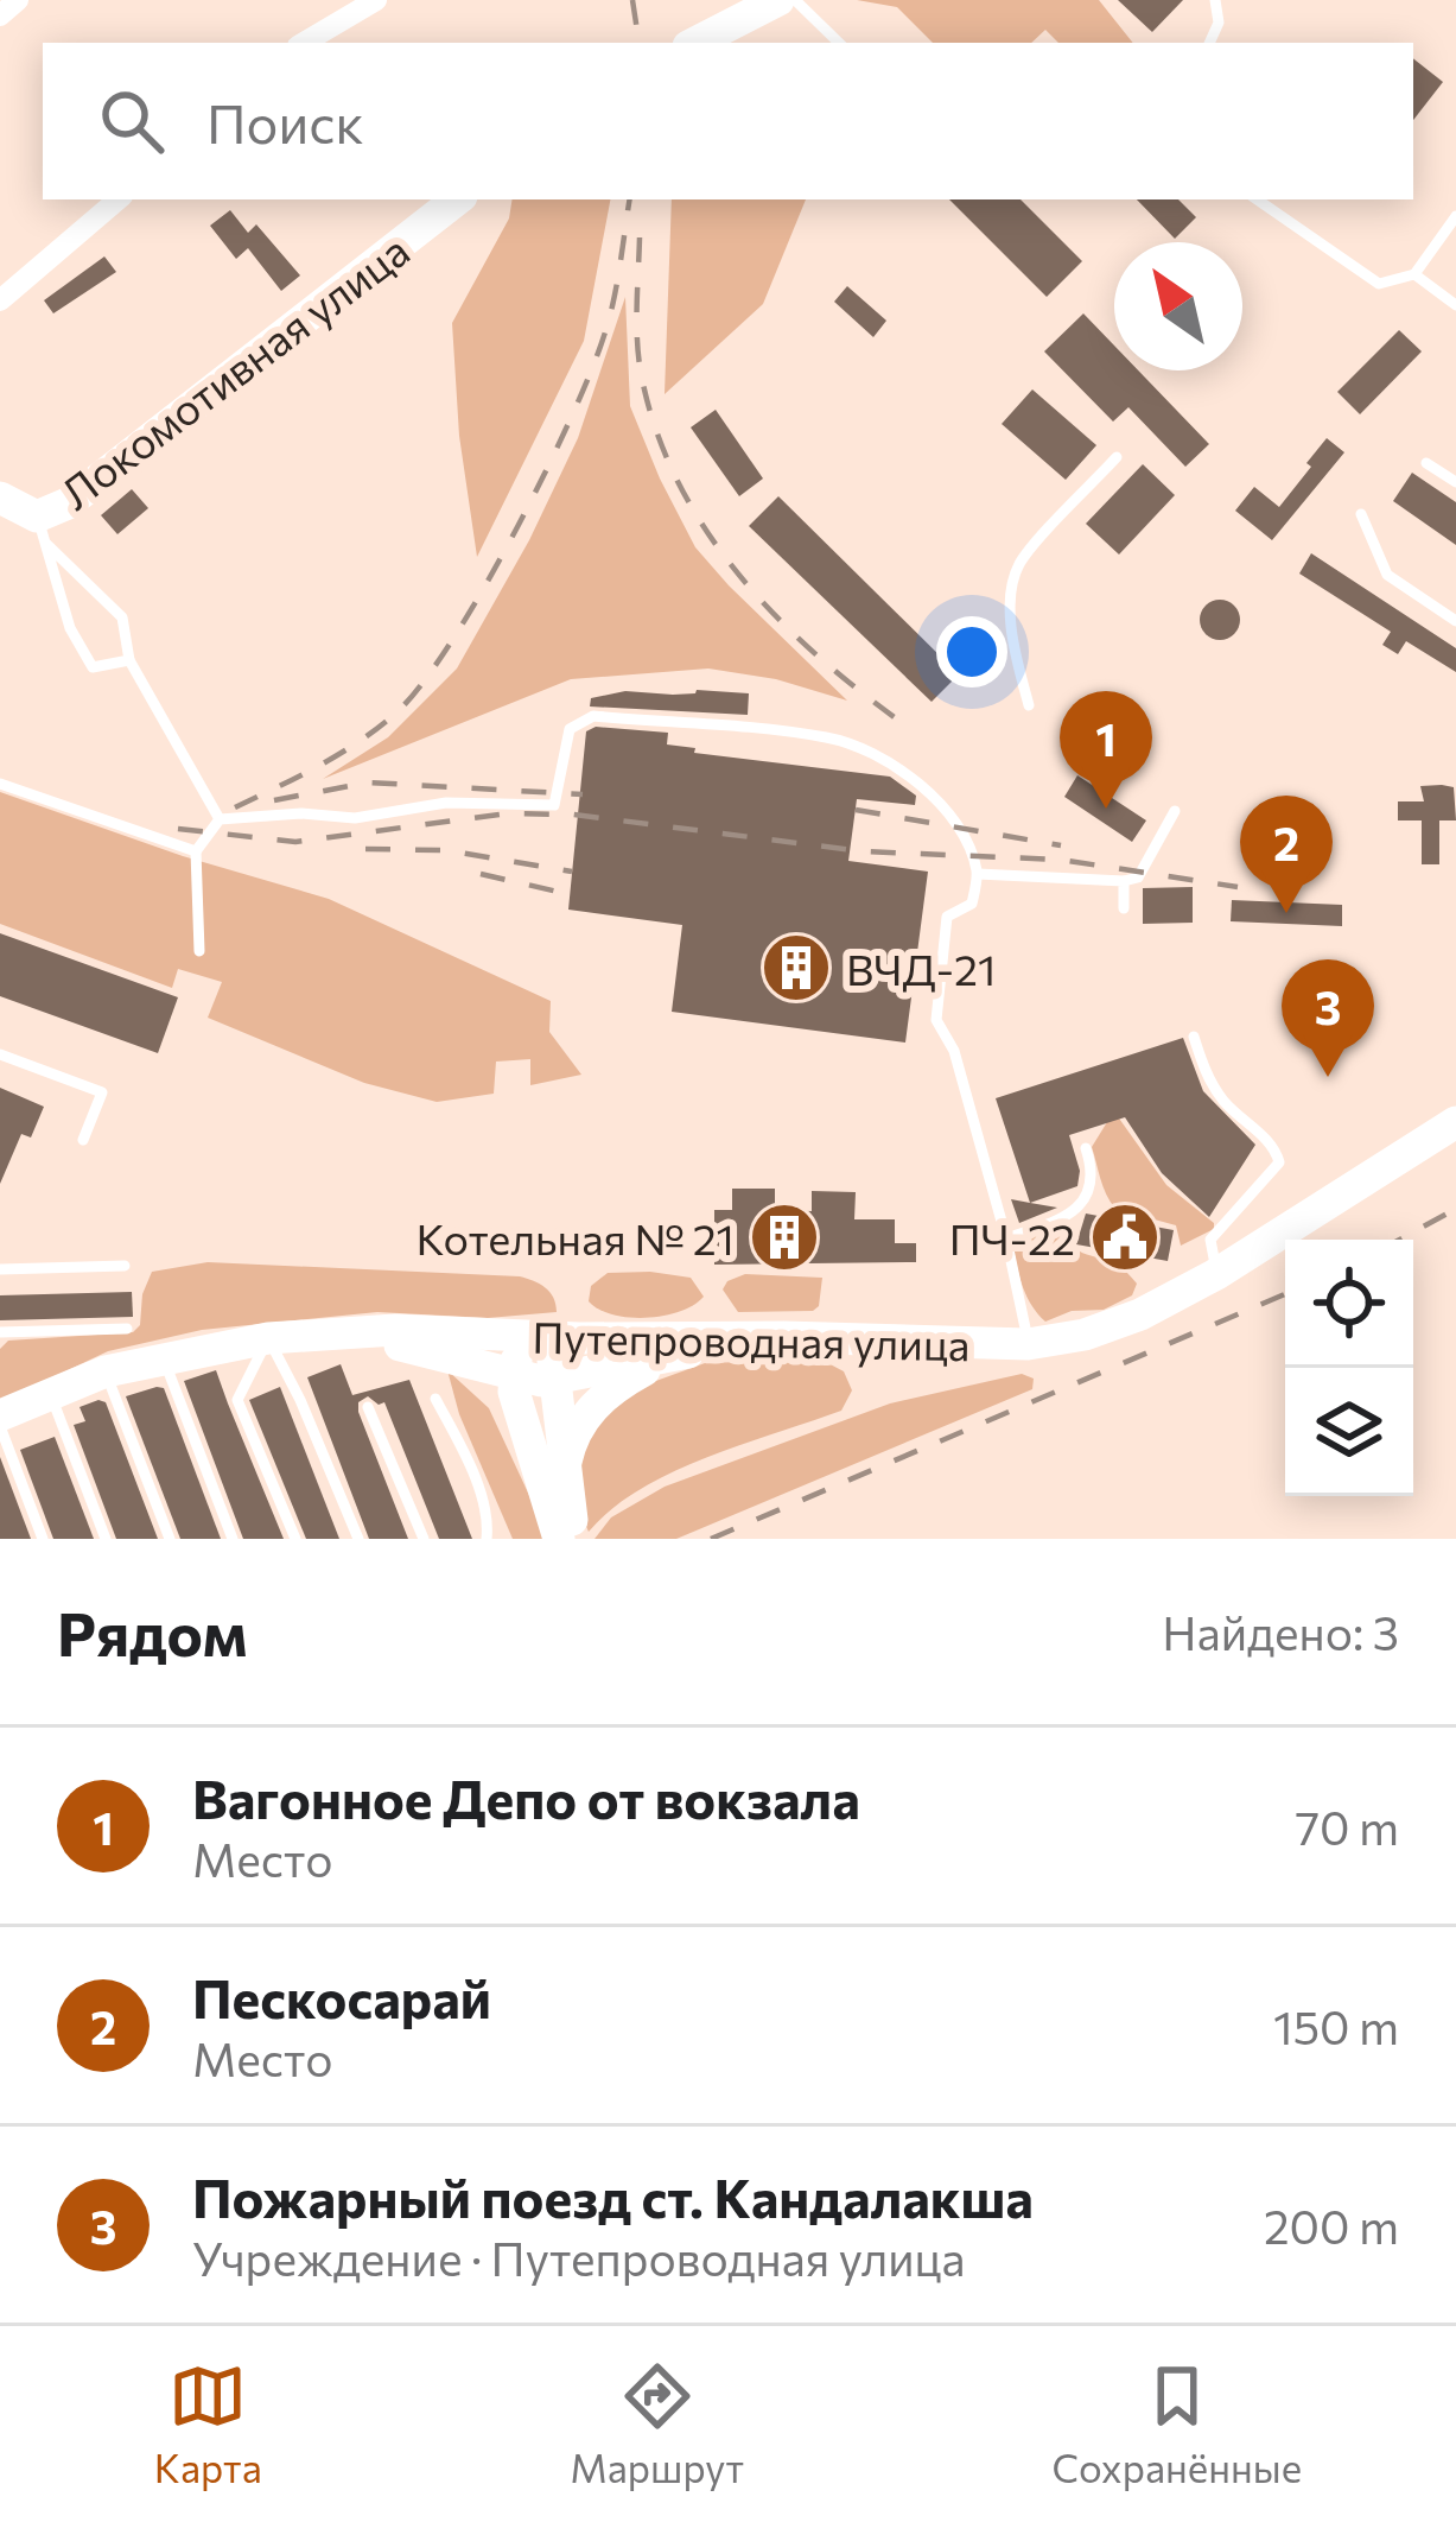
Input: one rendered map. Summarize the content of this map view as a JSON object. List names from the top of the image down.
{
  "streets": {
    "main road": ["Локомотивная улица", "Путепроводная улица"]
  },
  "places": {
    "building": ["ВЧД-21", "Котельная № 21"],
    "public building": ["ПЧ-22"]
  },
  "north": "top left",
  "page": {
    "search": "Поиск",
    "pins": ["1", "2", "3"],
    "heading": ["Рядом", "Найдено: 3"],
    "list": [
      {
        "mark": "1",
        "name": "Вагонное Депо от вокзала",
        "note": "Место",
        "value": "70 m"
      },
      {
        "mark": "2",
        "name": "Пескосарай",
        "note": "Место",
        "value": "150 m"
      },
      {
        "mark": "3",
        "name": "Пожарный поезд ст. Кандалакша",
        "note": "Учреждение · Путепроводная улица",
        "value": "200 m"
      }
    ],
    "nav": ["Карта", "Маршрут", "Сохранённые"]
  }
}
